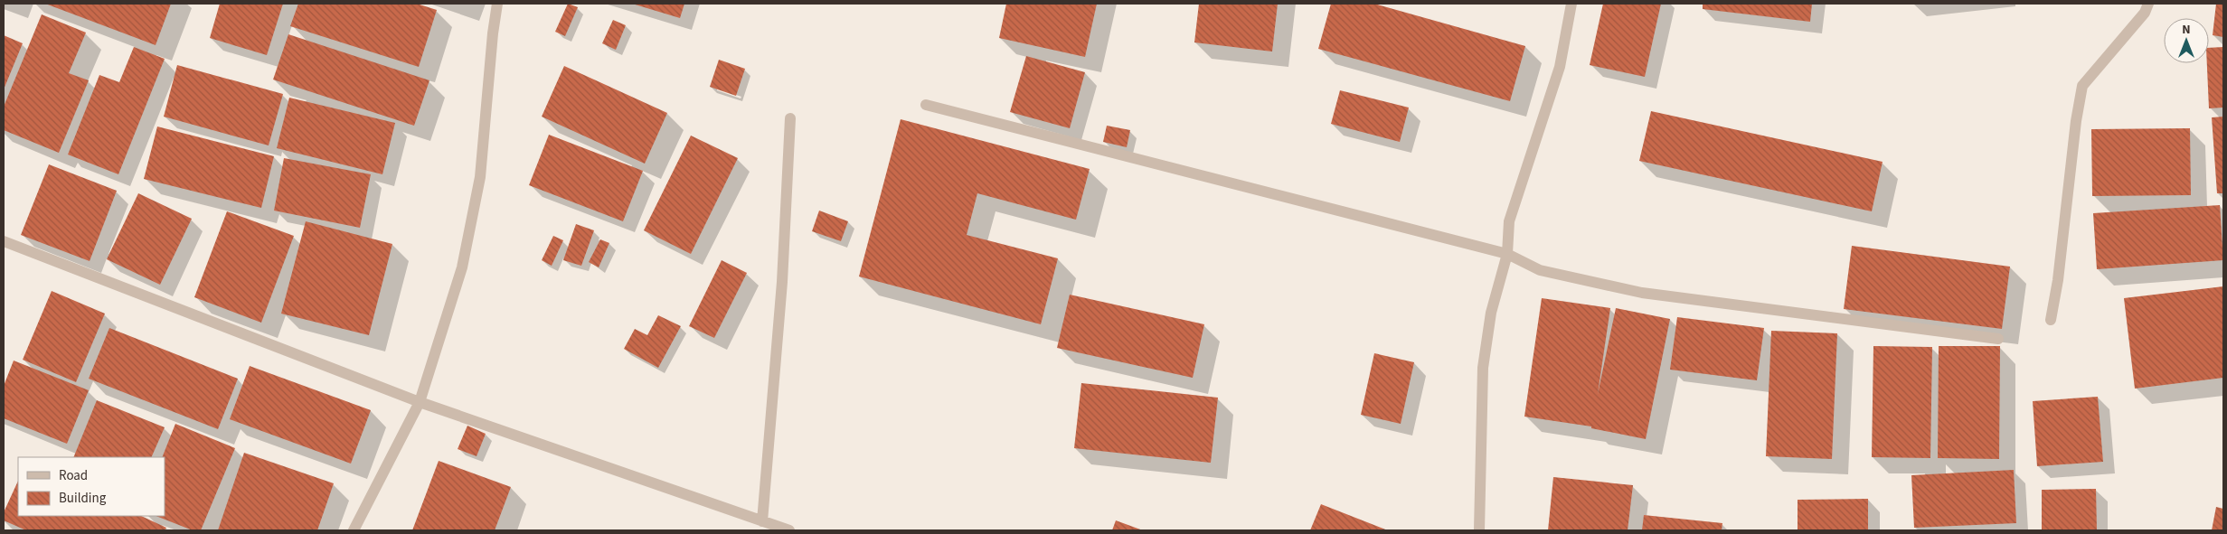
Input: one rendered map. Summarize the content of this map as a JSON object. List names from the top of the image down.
{
  "legend": ["Road", "Building"],
  "north": "top"
}
